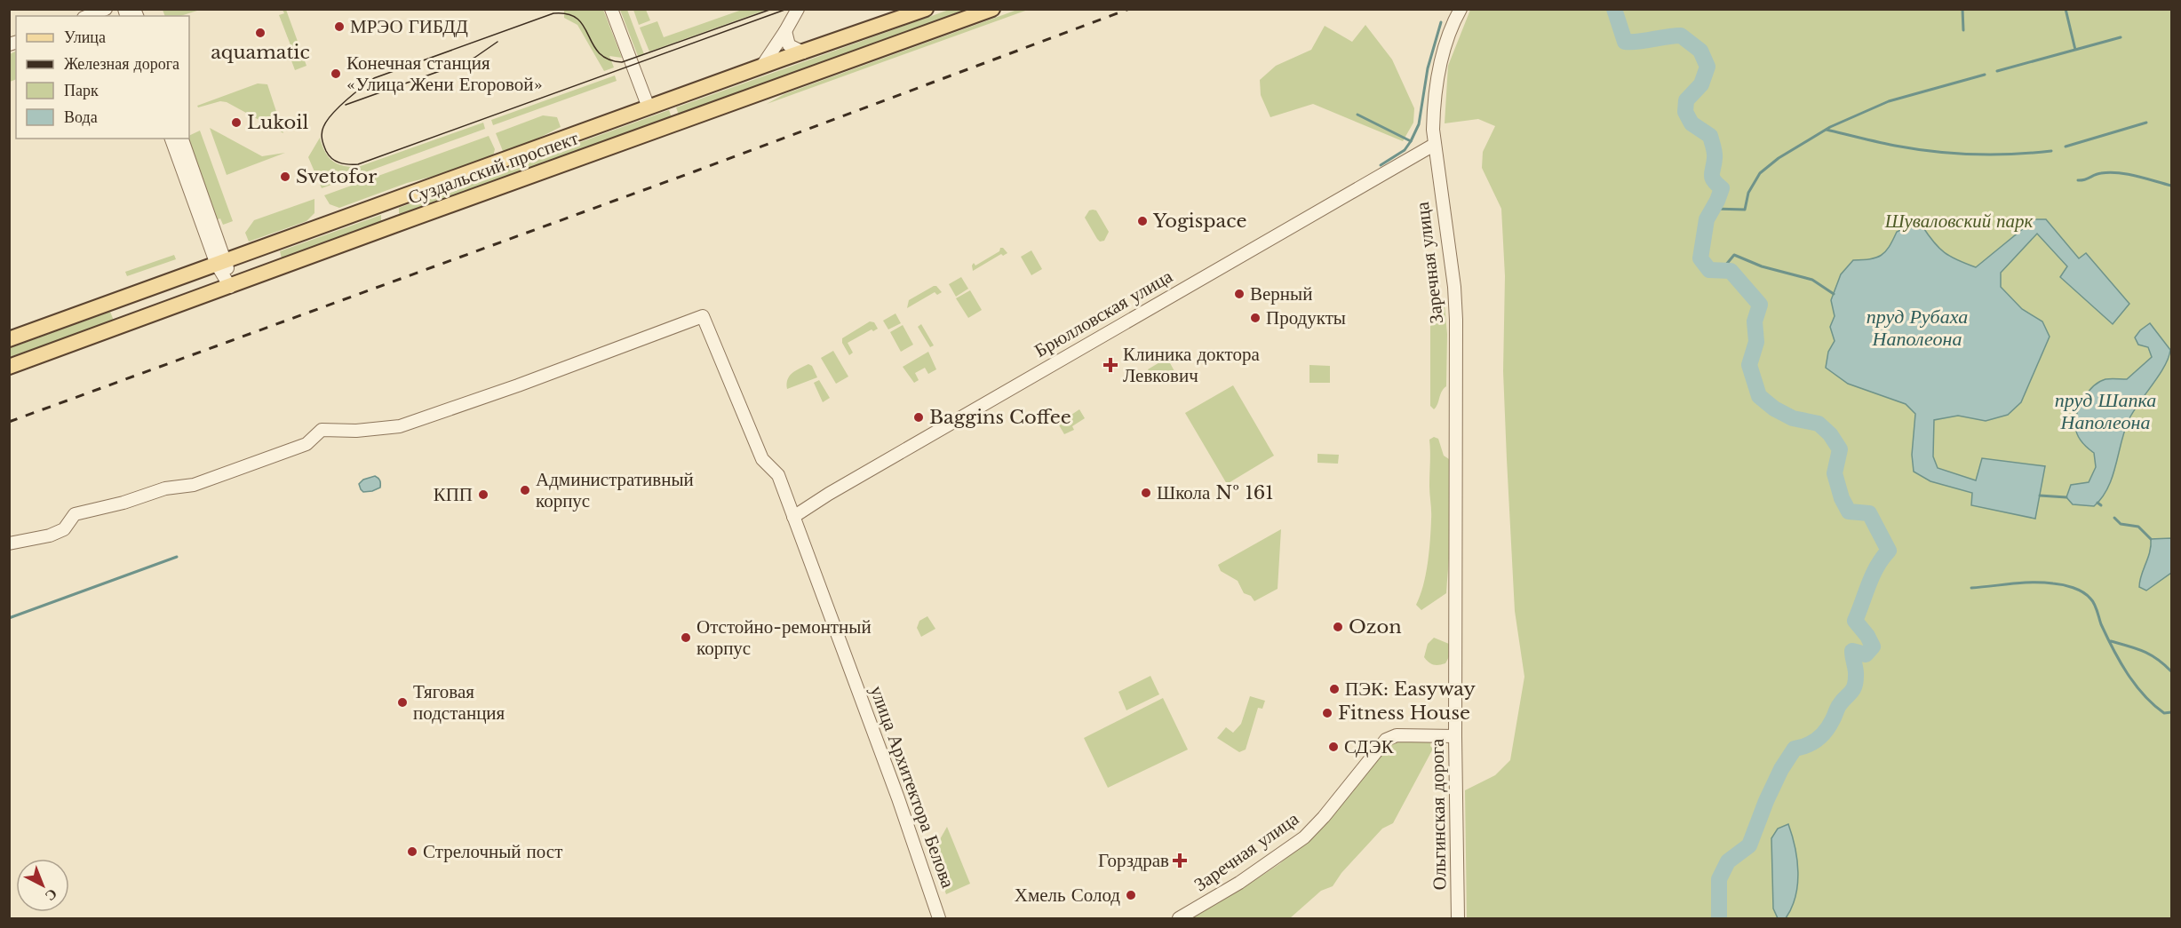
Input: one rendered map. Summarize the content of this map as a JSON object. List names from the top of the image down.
{
  "streets": {
    "main road": ["Суздальский проспект"],
    "street": [
      "Заречная улица",
      "Брюлловская улица",
      "улица Архитектора Белова",
      "Ольгинская дорога"
    ]
  },
  "crossings": [
    ["Заречная улица", "Брюлловская улица"],
    ["Заречная улица", "Ольгинская дорога"],
    ["Брюлловская улица", "улица Архитектора Белова"]
  ],
  "water": ["пруд Рубаха Наполеона", "пруд Шапка Наполеона"],
  "parks": ["Шуваловский парк"],
  "places": {
    "other": [
      "МРЭО ГИБДД",
      "aquamatic",
      "Конечная станция «Улица Жени Егоровой»",
      "Lukoil",
      "Svetofor",
      "Yogispace",
      "Верный",
      "Продукты",
      "Baggins Coffee",
      "Административный корпус",
      "Школа № 161",
      "КПП",
      "Ozon",
      "Отстойно-ремонтный корпус",
      "ПЭК: Easyway",
      "Тяговая подстанция",
      "Fitness House",
      "СДЭК",
      "Стрелочный пост",
      "Хмель Солод"
    ],
    "health": ["Клиника доктора Левкович", "Горздрав"]
  },
  "legend": [
    "Улица",
    "Железная дорога",
    "Парк",
    "Вода"
  ],
  "north": "bottom right"
}
